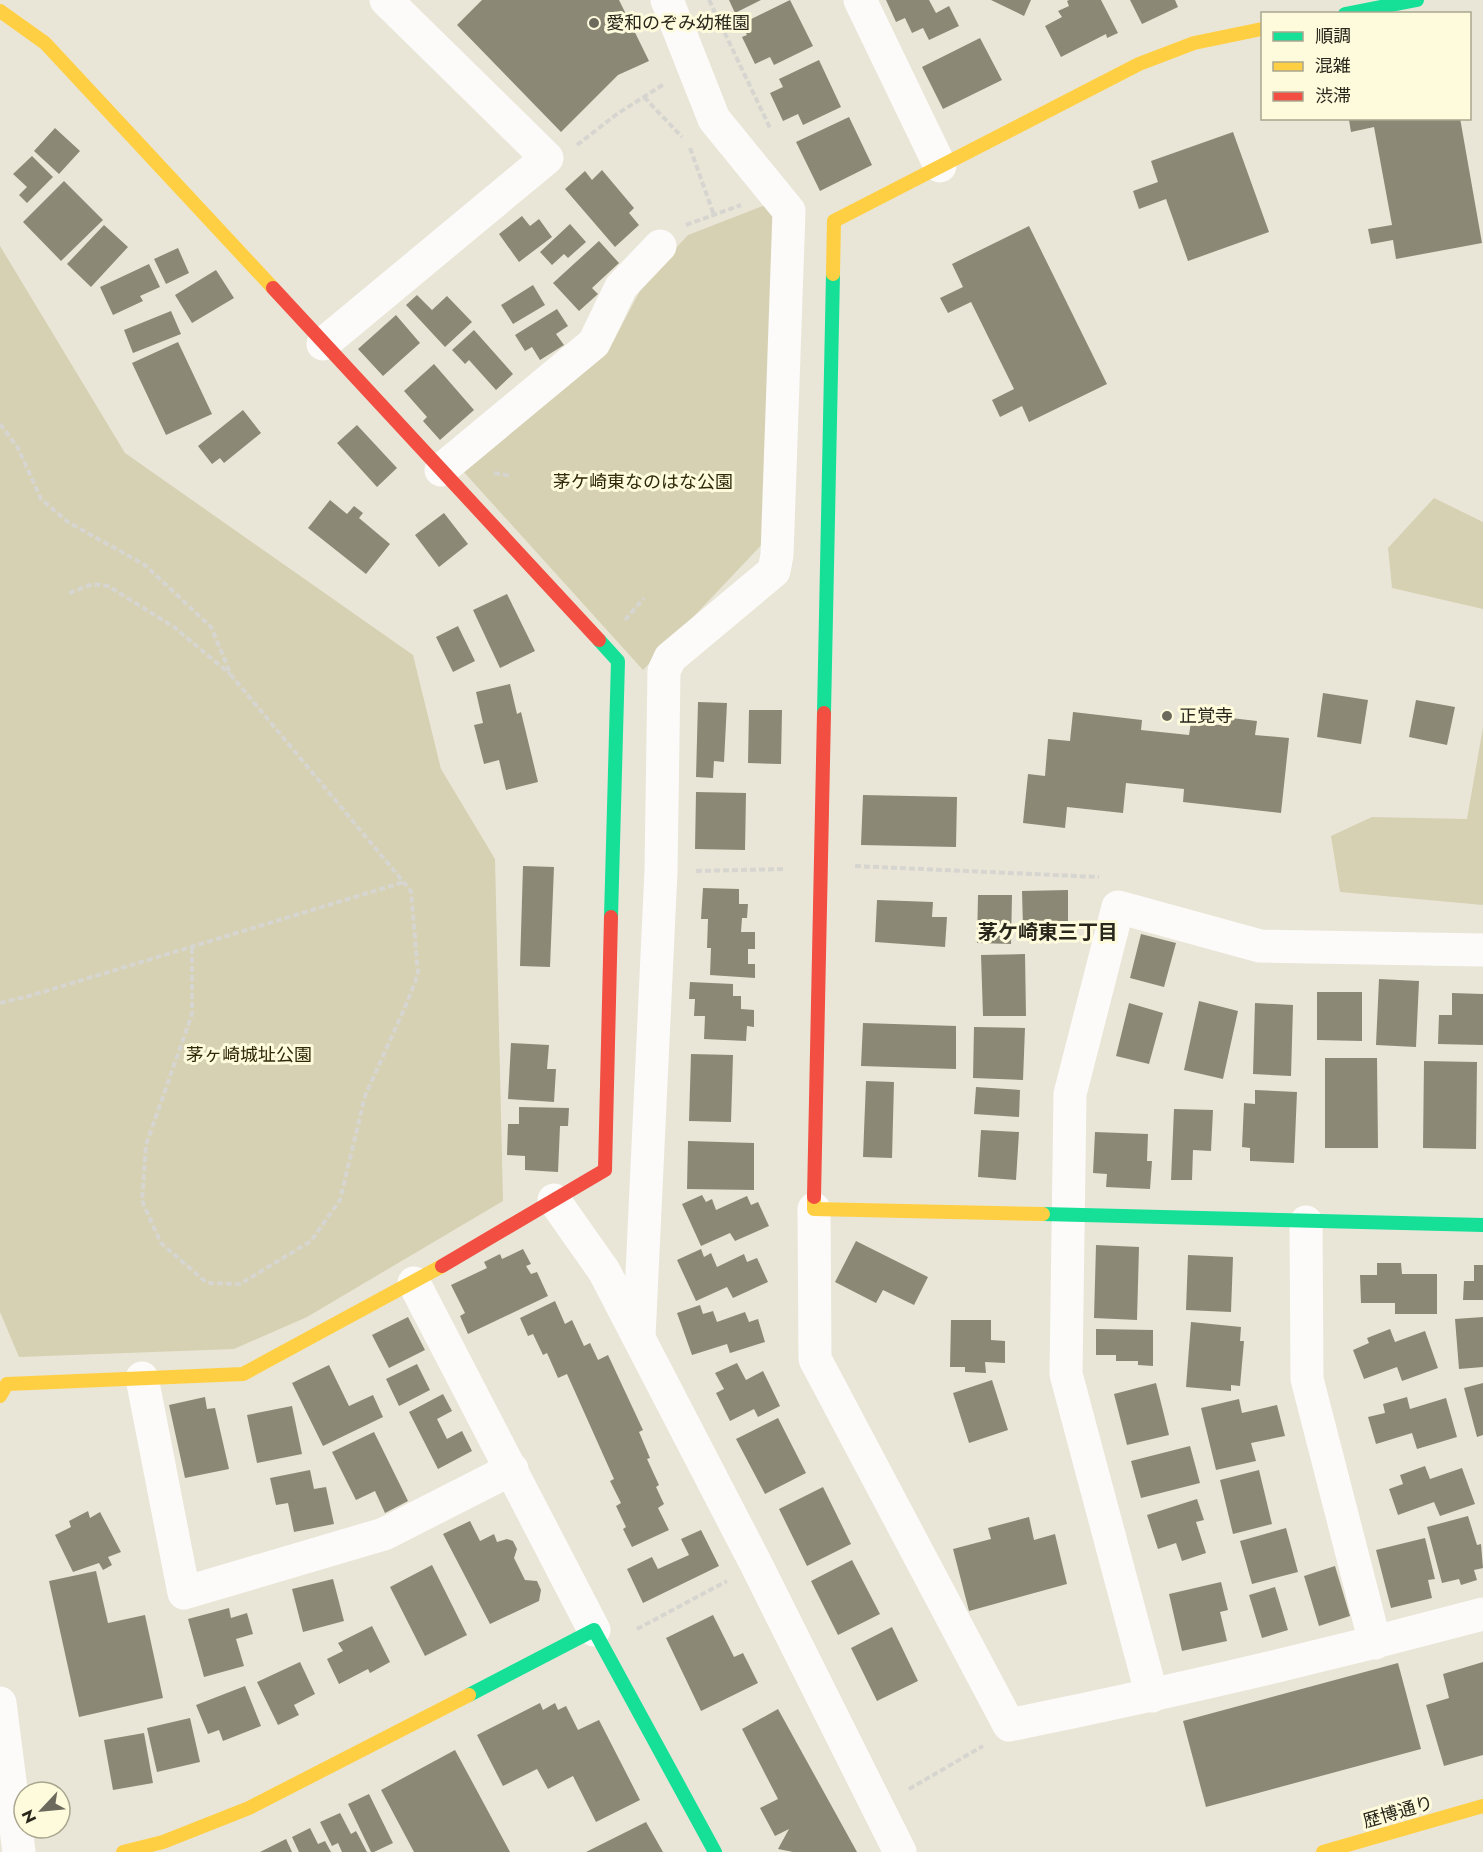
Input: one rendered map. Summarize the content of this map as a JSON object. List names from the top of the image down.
{
  "streets": {
    "street": ["歴博通り"]
  },
  "districts": ["茅ケ崎東三丁目"],
  "parks": ["茅ケ崎東なのはな公園", "茅ヶ崎城址公園"],
  "places": ["愛和のぞみ幼稚園", "正覚寺"],
  "legend": ["順調", "混雑", "渋滞"],
  "north": "bottom left"
}
